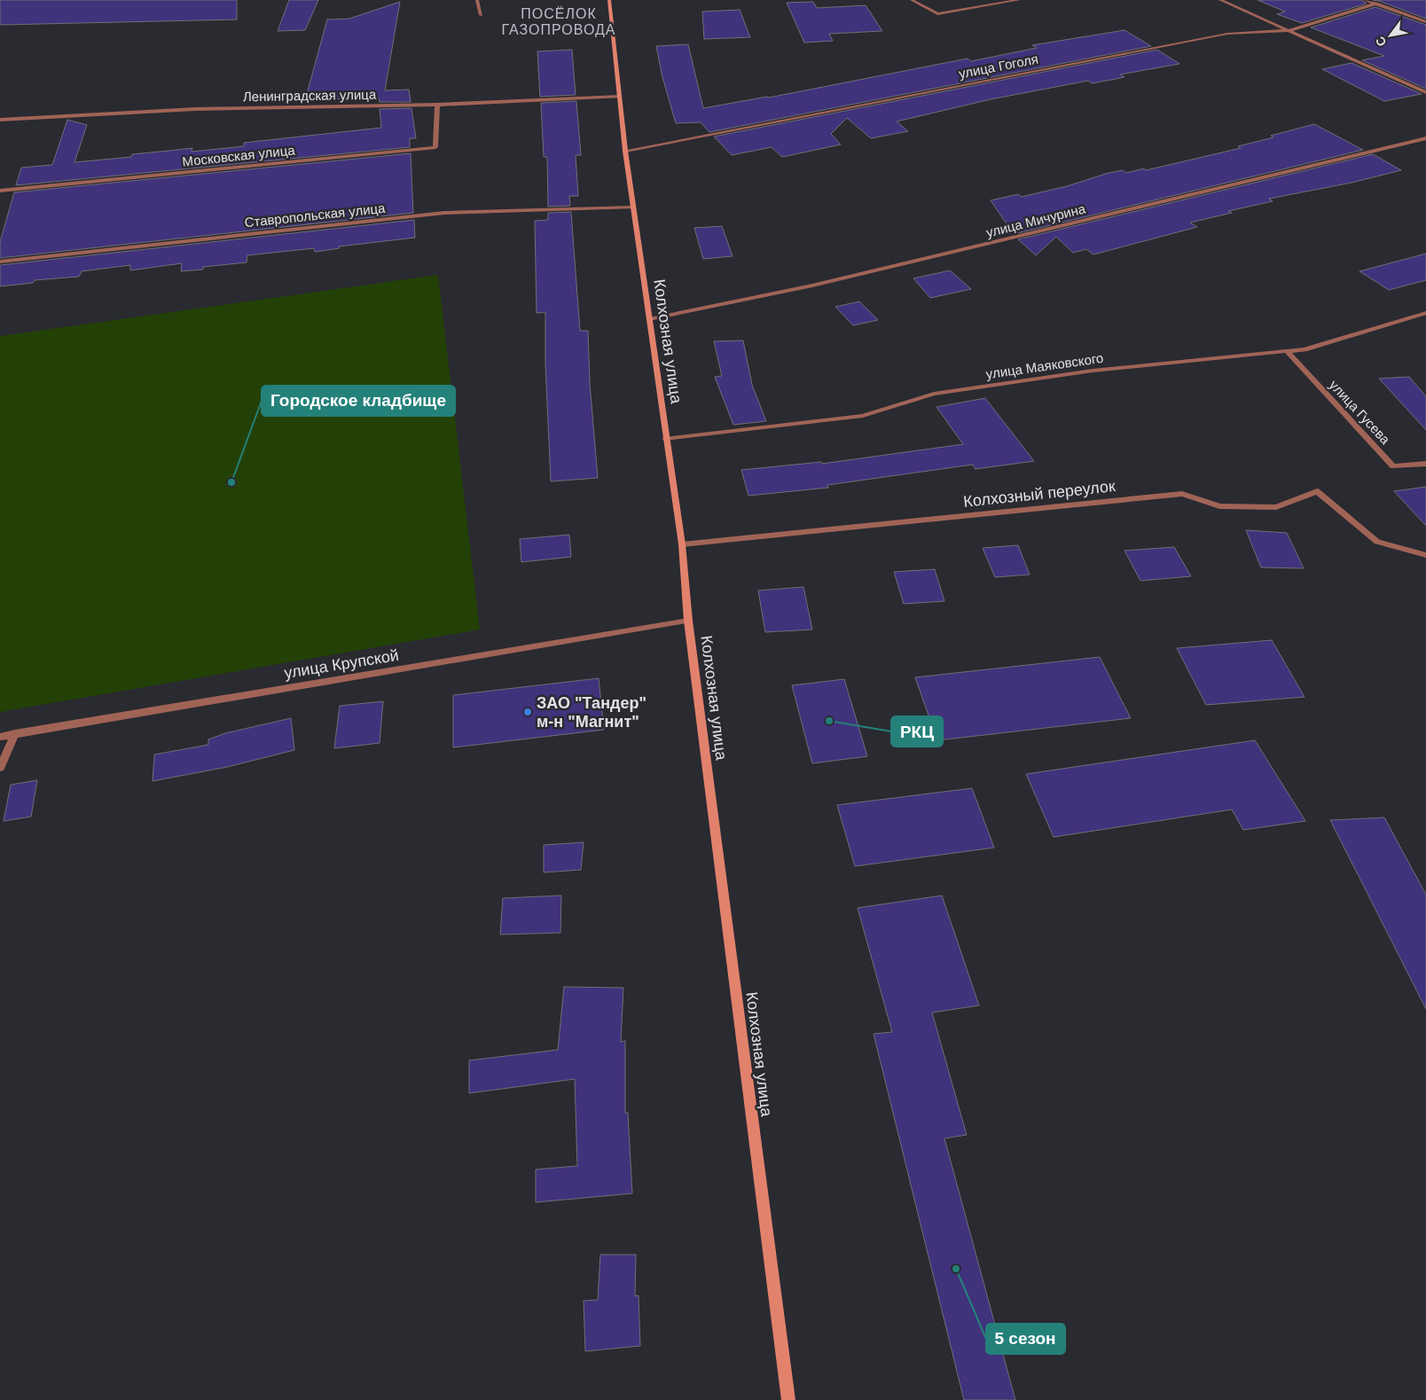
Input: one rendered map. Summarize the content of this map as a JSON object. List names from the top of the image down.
{
  "streets": {
    "main road": ["Колхозная улица"],
    "street": [
      "улица Гоголя",
      "Ленинградская улица",
      "Московская улица",
      "Ставропольская улица",
      "улица Мичурина",
      "улица Маяковского",
      "улица Гусева",
      "Колхозный переулок",
      "улица Крупской"
    ]
  },
  "crossings": [
    ["улица Гоголя", "Колхозная улица"],
    ["Ленинградская улица", "Московская улица"],
    ["Ленинградская улица", "Колхозная улица"],
    ["Ставропольская улица", "Колхозная улица"],
    ["улица Мичурина", "Колхозная улица"],
    ["Колхозная улица", "улица Маяковского"],
    ["Колхозная улица", "Колхозный переулок"],
    ["Колхозная улица", "улица Крупской"],
    ["улица Маяковского", "улица Гусева"]
  ],
  "districts": ["ПОСЁЛОК ГАЗОПРОВОДА"],
  "places": [
    "Городское кладбище",
    "ЗАО \"Тандер\" м-н \"Магнит\"",
    "РКЦ",
    "5 сезон"
  ],
  "north": "bottom left"
}
